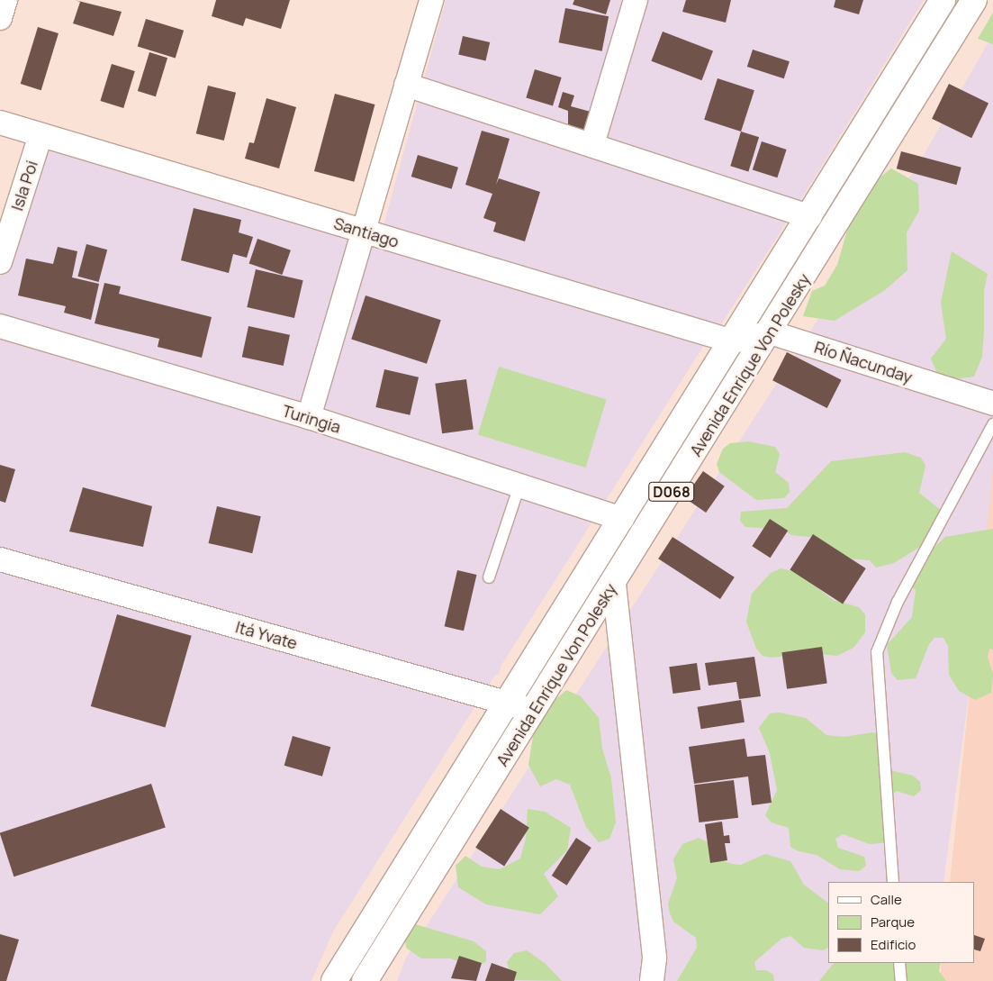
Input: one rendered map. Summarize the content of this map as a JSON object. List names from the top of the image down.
{
  "streets": {
    "main road": ["Avenida Enrique Von Polesky", "D068"],
    "street": [
      "Isla Poi",
      "Santiago",
      "Río Ñacunday",
      "Turingia",
      "Itá Yvate"
    ]
  },
  "crossings": [
    ["Isla Poi", "Santiago"],
    ["Santiago", "Avenida Enrique Von Polesky"],
    ["Río Ñacunday", "Avenida Enrique Von Polesky"],
    ["Avenida Enrique Von Polesky", "Turingia"],
    ["Avenida Enrique Von Polesky", "Itá Yvate"]
  ],
  "legend": ["Calle", "Parque", "Edificio"]
}
